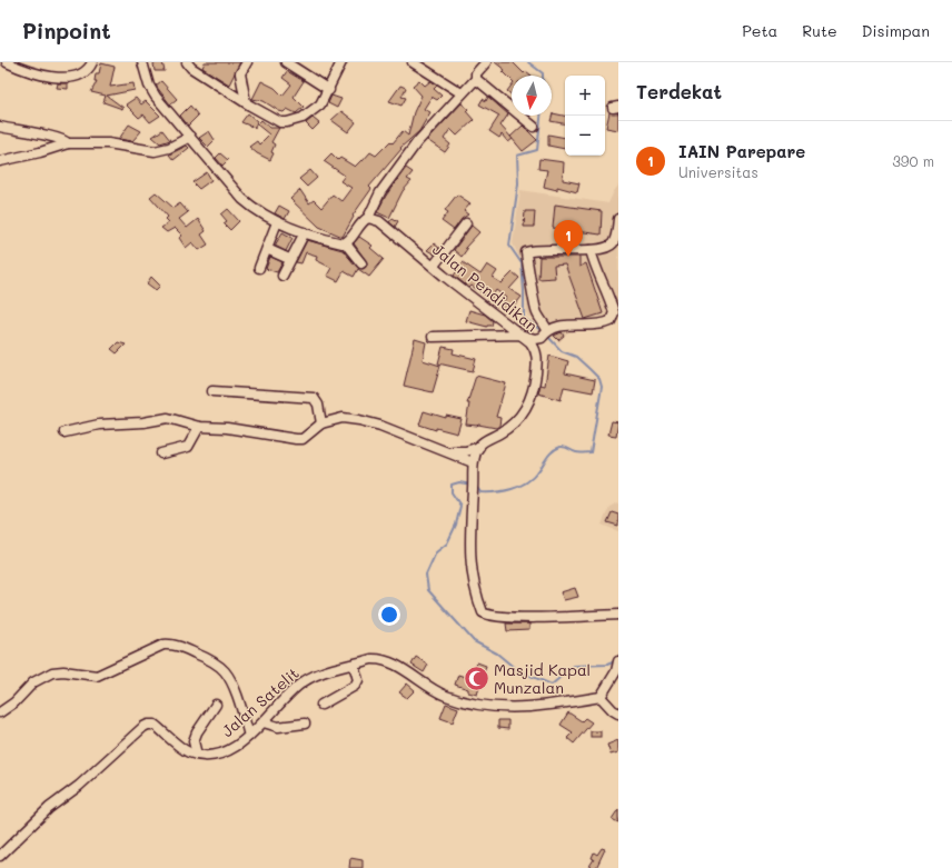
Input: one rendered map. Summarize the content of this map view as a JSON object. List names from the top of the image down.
{
  "streets": {
    "street": ["Jalan Pendidikan", "Jalan Satelit"]
  },
  "places": {
    "mosque": ["Masjid Kapal Munzalan"]
  },
  "north": "bottom",
  "page": {
    "header": "Pinpoint",
    "nav": ["Peta", "Rute", "Disimpan"],
    "heading": "Terdekat",
    "map_buttons": ["+", "−"],
    "list": [
      {
        "mark": "1",
        "name": "IAIN Parepare",
        "note": "Universitas",
        "value": "390 m"
      }
    ],
    "pins": "1"
  }
}
